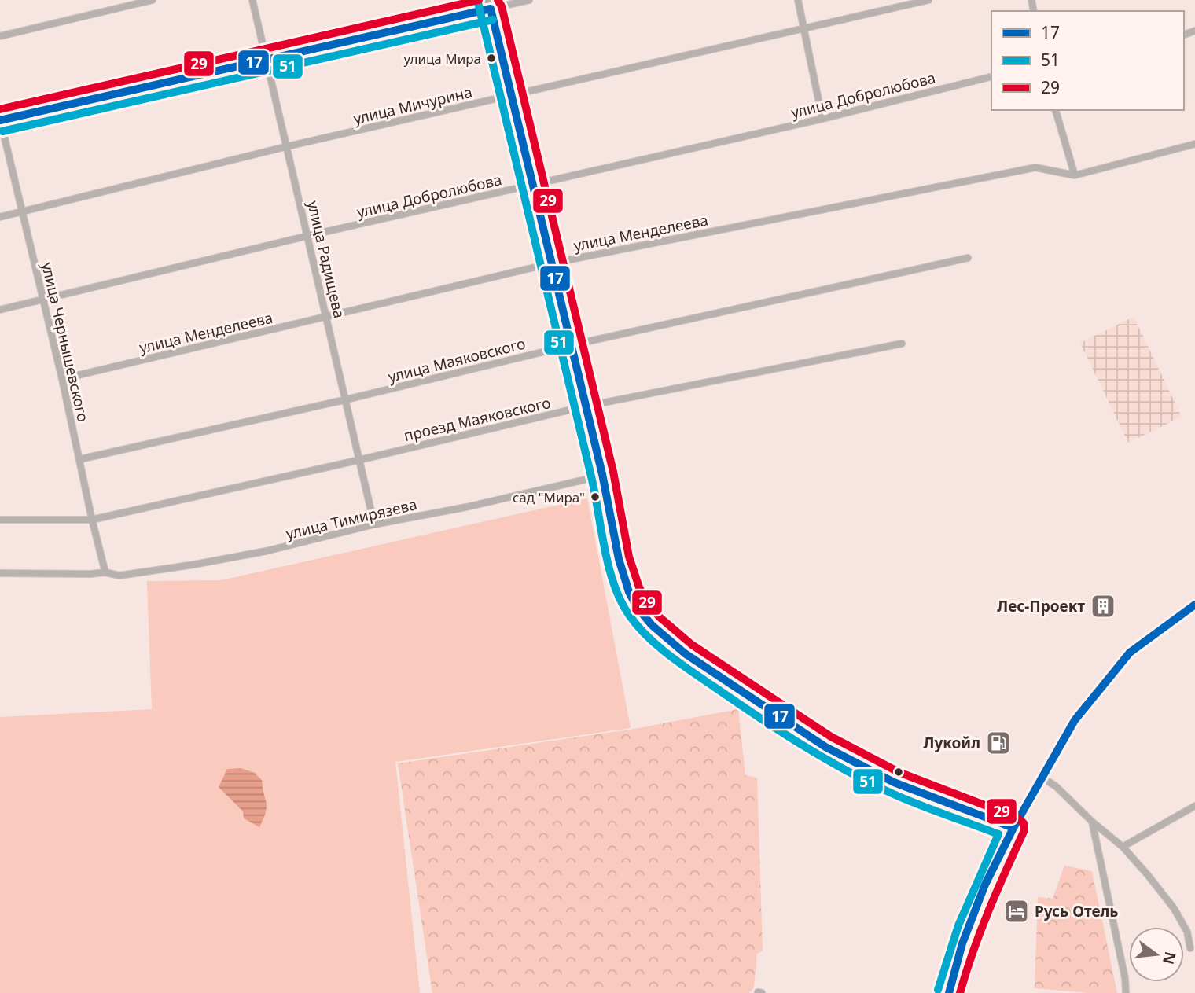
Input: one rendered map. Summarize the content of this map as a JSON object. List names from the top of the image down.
{
  "streets": {
    "street": [
      "улица Добролюбова",
      "улица Мичурина",
      "улица Менделеева",
      "улица Радищева",
      "улица Чернышевского",
      "улица Маяковского",
      "проезд Маяковского",
      "улица Тимирязева"
    ]
  },
  "crossings": [
    ["улица Добролюбова", "улица Радищева"],
    ["улица Добролюбова", "улица Чернышевского"],
    ["улица Мичурина", "улица Радищева"],
    ["улица Мичурина", "улица Чернышевского"],
    ["улица Менделеева", "улица Радищева"],
    ["улица Менделеева", "улица Чернышевского"],
    ["улица Радищева", "улица Маяковского"],
    ["улица Радищева", "проезд Маяковского"],
    ["улица Радищева", "улица Тимирязева"],
    ["улица Чернышевского", "улица Маяковского"],
    ["улица Чернышевского", "проезд Маяковского"],
    ["улица Чернышевского", "улица Тимирязева"]
  ],
  "places": {
    "other": ["улица Мира", "сад \"Мира\""],
    "building": ["Лес-Проект"],
    "fuel station": ["Лукойл"],
    "hotel": ["Русь Отель"]
  },
  "lines": ["transit line 29", "transit line 51", "transit line 17"],
  "legend": ["17", "51", "29"],
  "north": "right"
}
